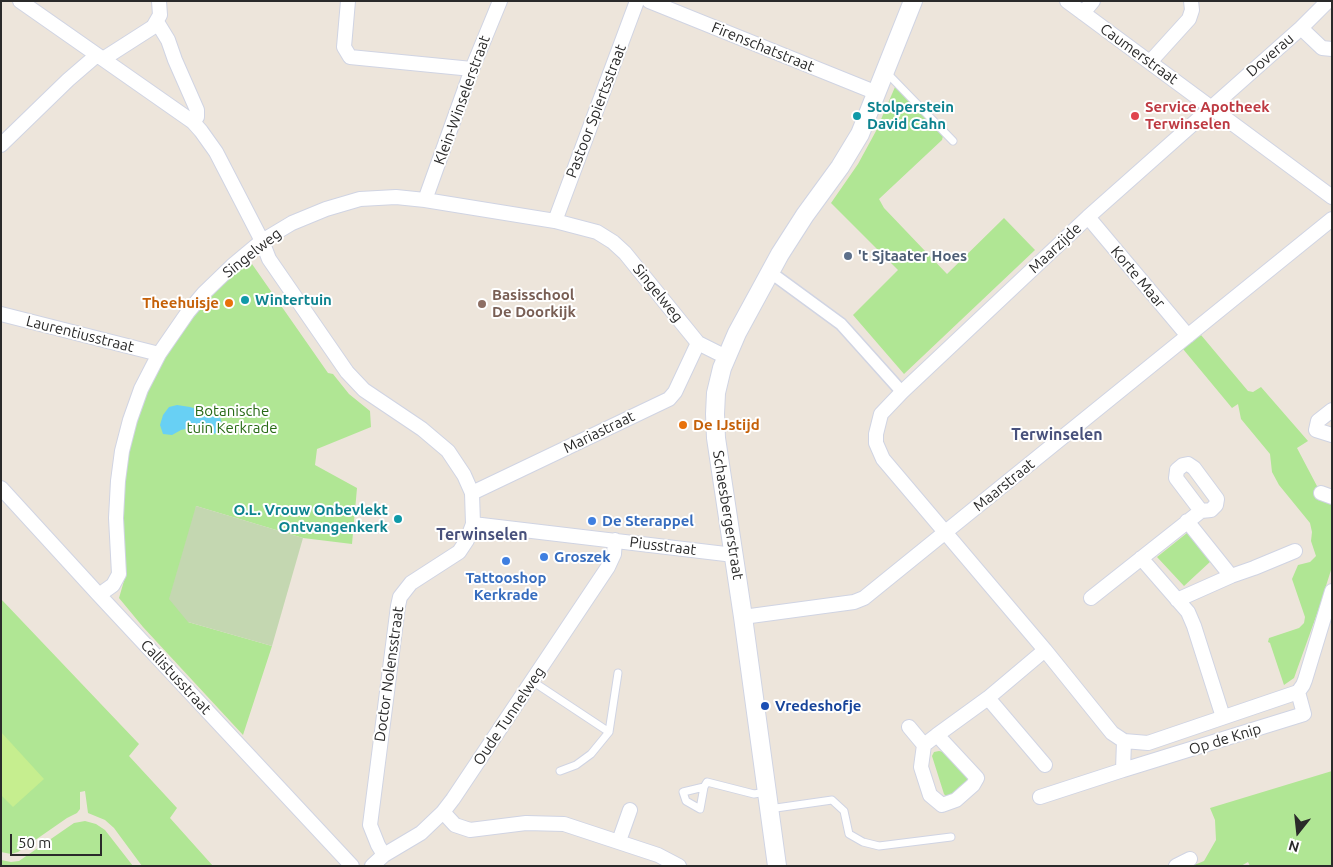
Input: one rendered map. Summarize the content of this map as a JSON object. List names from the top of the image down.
{
  "streets": {
    "street": [
      "Firenschatstraat",
      "Caumerstraat",
      "Doverau",
      "Klein-Winselerstraat",
      "Pastoor Spiertsstraat",
      "Maarzijde",
      "Singelweg",
      "Korte Maar",
      "Laurentiusstraat",
      "Mariastraat",
      "Maarstraat",
      "Schaesbergerstraat",
      "Piusstraat",
      "Doctor Nolensstraat",
      "Callistusstraat",
      "Oude Tunnelweg",
      "Op de Knip"
    ]
  },
  "crossings": [
    ["Firenschatstraat", "Schaesbergerstraat"],
    ["Caumerstraat", "Doverau"],
    ["Caumerstraat", "Maarzijde"],
    ["Doverau", "Maarzijde"],
    ["Klein-Winselerstraat", "Singelweg"],
    ["Pastoor Spiertsstraat", "Singelweg"],
    ["Maarzijde", "Korte Maar"],
    ["Maarzijde", "Maarstraat"],
    ["Singelweg", "Laurentiusstraat"],
    ["Singelweg", "Mariastraat"],
    ["Singelweg", "Schaesbergerstraat"],
    ["Singelweg", "Callistusstraat"],
    ["Korte Maar", "Maarstraat"],
    ["Mariastraat", "Doctor Nolensstraat"],
    ["Maarstraat", "Schaesbergerstraat"],
    ["Schaesbergerstraat", "Piusstraat"],
    ["Piusstraat", "Doctor Nolensstraat"],
    ["Piusstraat", "Oude Tunnelweg"],
    ["Doctor Nolensstraat", "Oude Tunnelweg"]
  ],
  "districts": ["Terwinselen", "Terwinselen"],
  "parks": ["Botanische tuin Kerkrade"],
  "places": [
    "Stolperstein David Cahn",
    "Service Apotheek Terwinselen",
    "'t Sjtaater Hoes",
    "Wintertuin",
    "Theehuisje",
    "Basisschool De Doorkijk",
    "De IJstijd",
    "O.L. Vrouw Onbevlekt Ontvangenkerk",
    "De Sterappel",
    "Groszek",
    "Tattooshop Kerkrade",
    "Vredeshofje"
  ],
  "scale_bar": "50 m",
  "north": "bottom"
}
